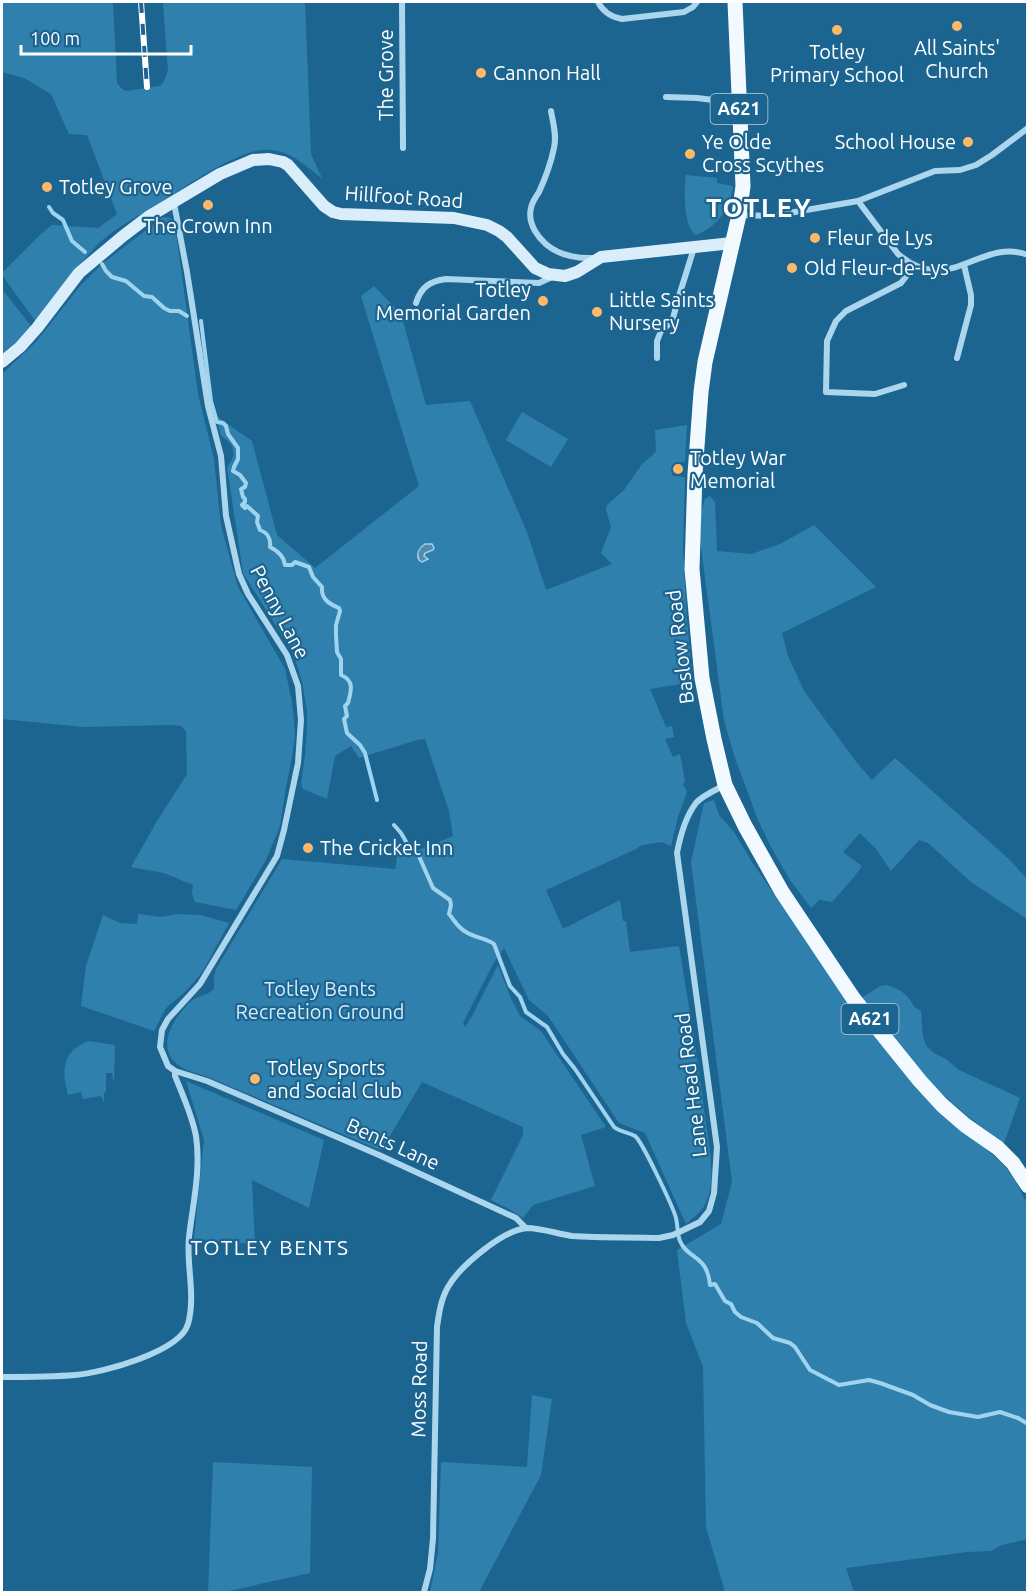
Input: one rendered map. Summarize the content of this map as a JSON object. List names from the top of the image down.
{
  "streets": {
    "main road": ["A621", "Baslow Road"],
    "street": [
      "The Grove",
      "Hillfoot Road",
      "Penny Lane",
      "Lane Head Road",
      "Bents Lane",
      "Moss Road"
    ]
  },
  "crossings": [
    ["Hillfoot Road", "Penny Lane"],
    ["Penny Lane", "Bents Lane"],
    ["Baslow Road", "Lane Head Road"],
    ["Lane Head Road", "Bents Lane"],
    ["Lane Head Road", "Moss Road"],
    ["Bents Lane", "Moss Road"]
  ],
  "districts": ["TOTLEY", "TOTLEY BENTS"],
  "parks": ["Totley Bents Recreation Ground"],
  "places": [
    "All Saints' Church",
    "Totley Primary School",
    "Cannon Hall",
    "School House",
    "Ye Olde Cross Scythes",
    "Totley Grove",
    "The Crown Inn",
    "Fleur de Lys",
    "Old Fleur-de-Lys",
    "Totley Memorial Garden",
    "Little Saints Nursery",
    "Totley War Memorial",
    "The Cricket Inn",
    "Totley Sports and Social Club"
  ],
  "scale_bar": "100 m"
}
